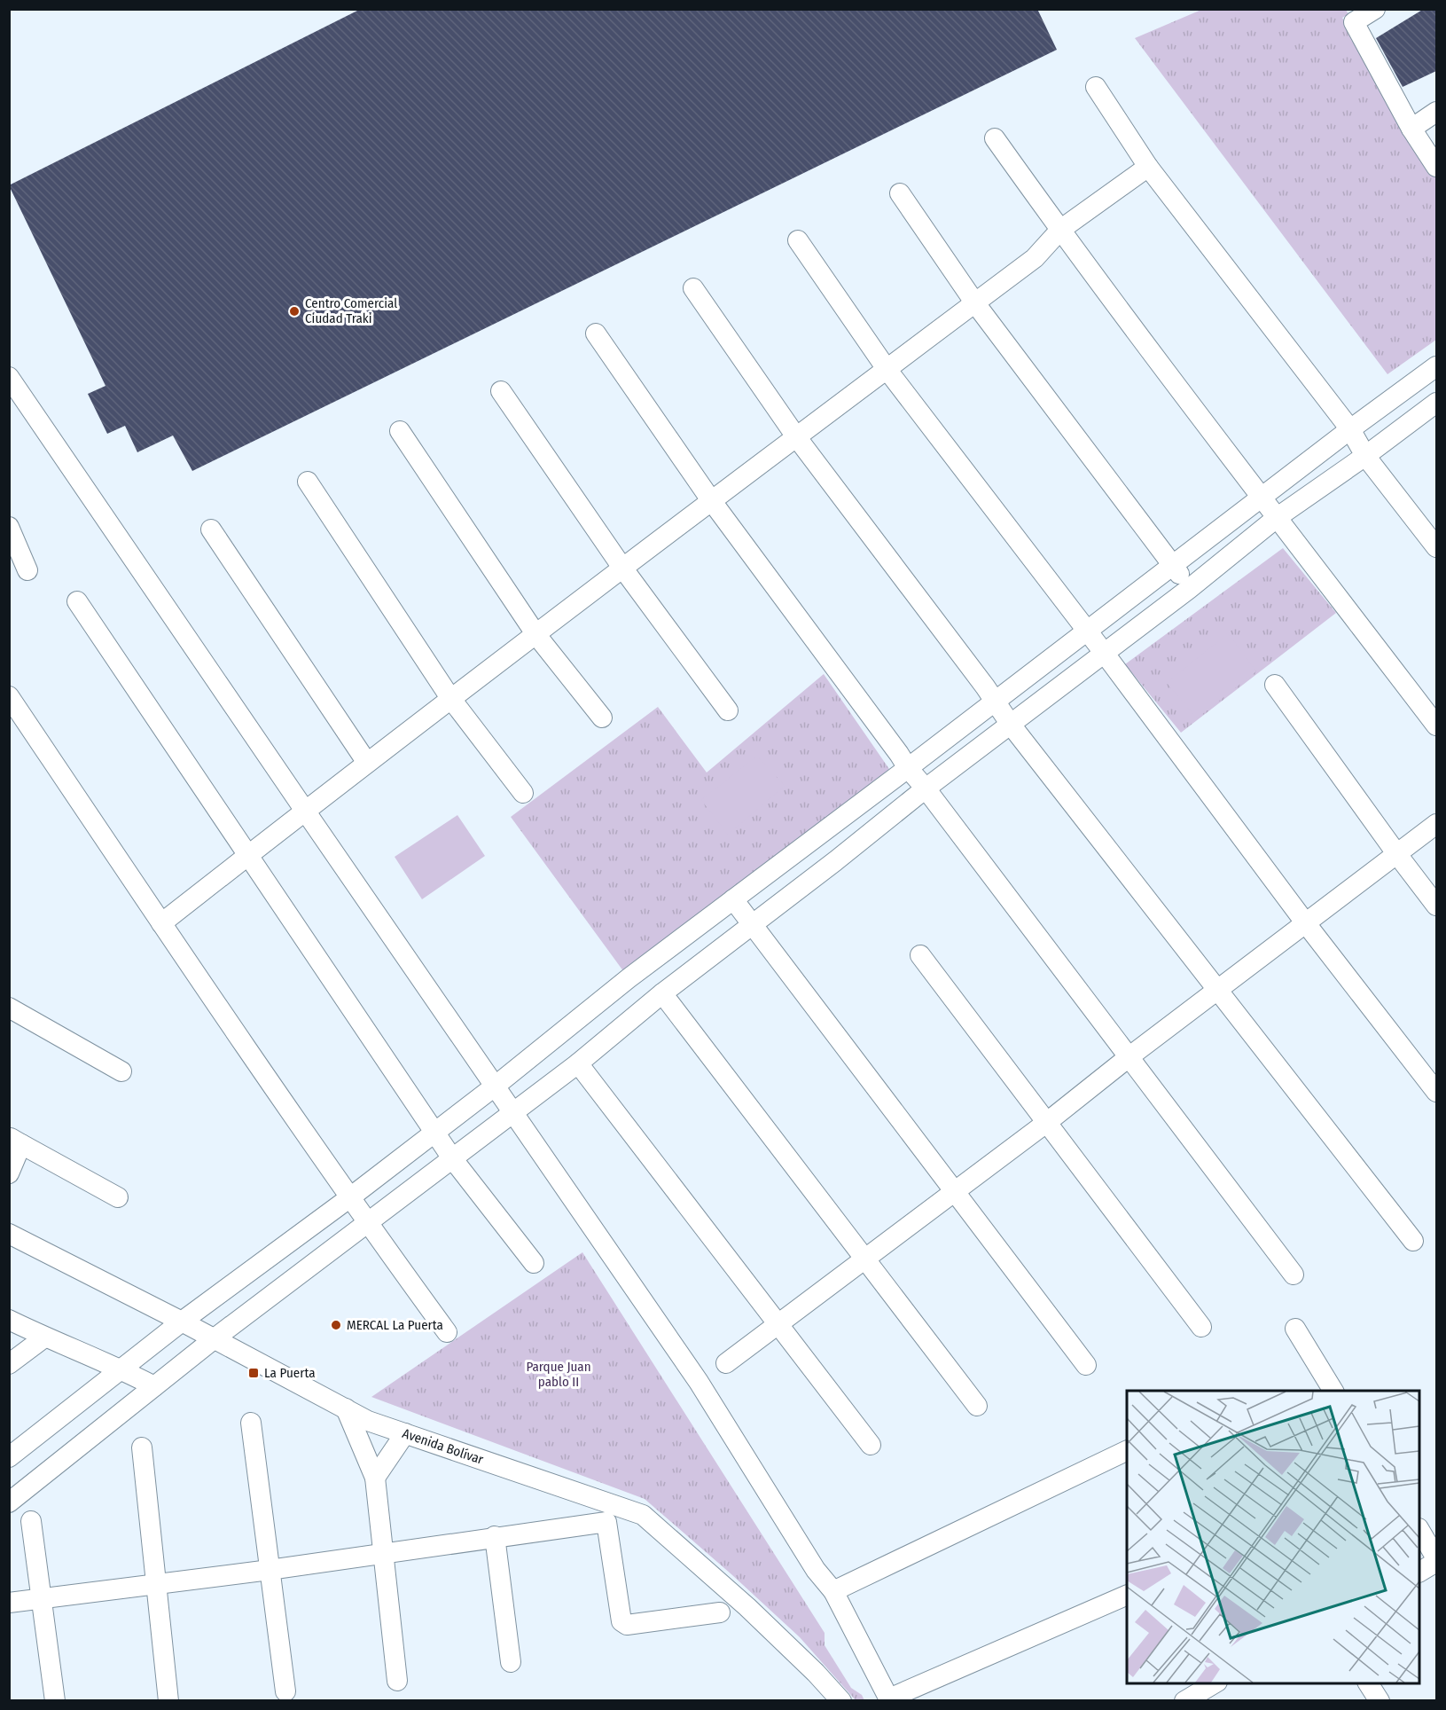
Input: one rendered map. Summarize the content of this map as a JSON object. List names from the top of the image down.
{
  "streets": {
    "street": ["Avenida Bolívar"]
  },
  "parks": ["Parque Juan pablo II"],
  "places": {
    "other": ["Centro Comercial Ciudad Traki", "MERCAL La Puerta"],
    "transit": ["La Puerta"]
  }
}
